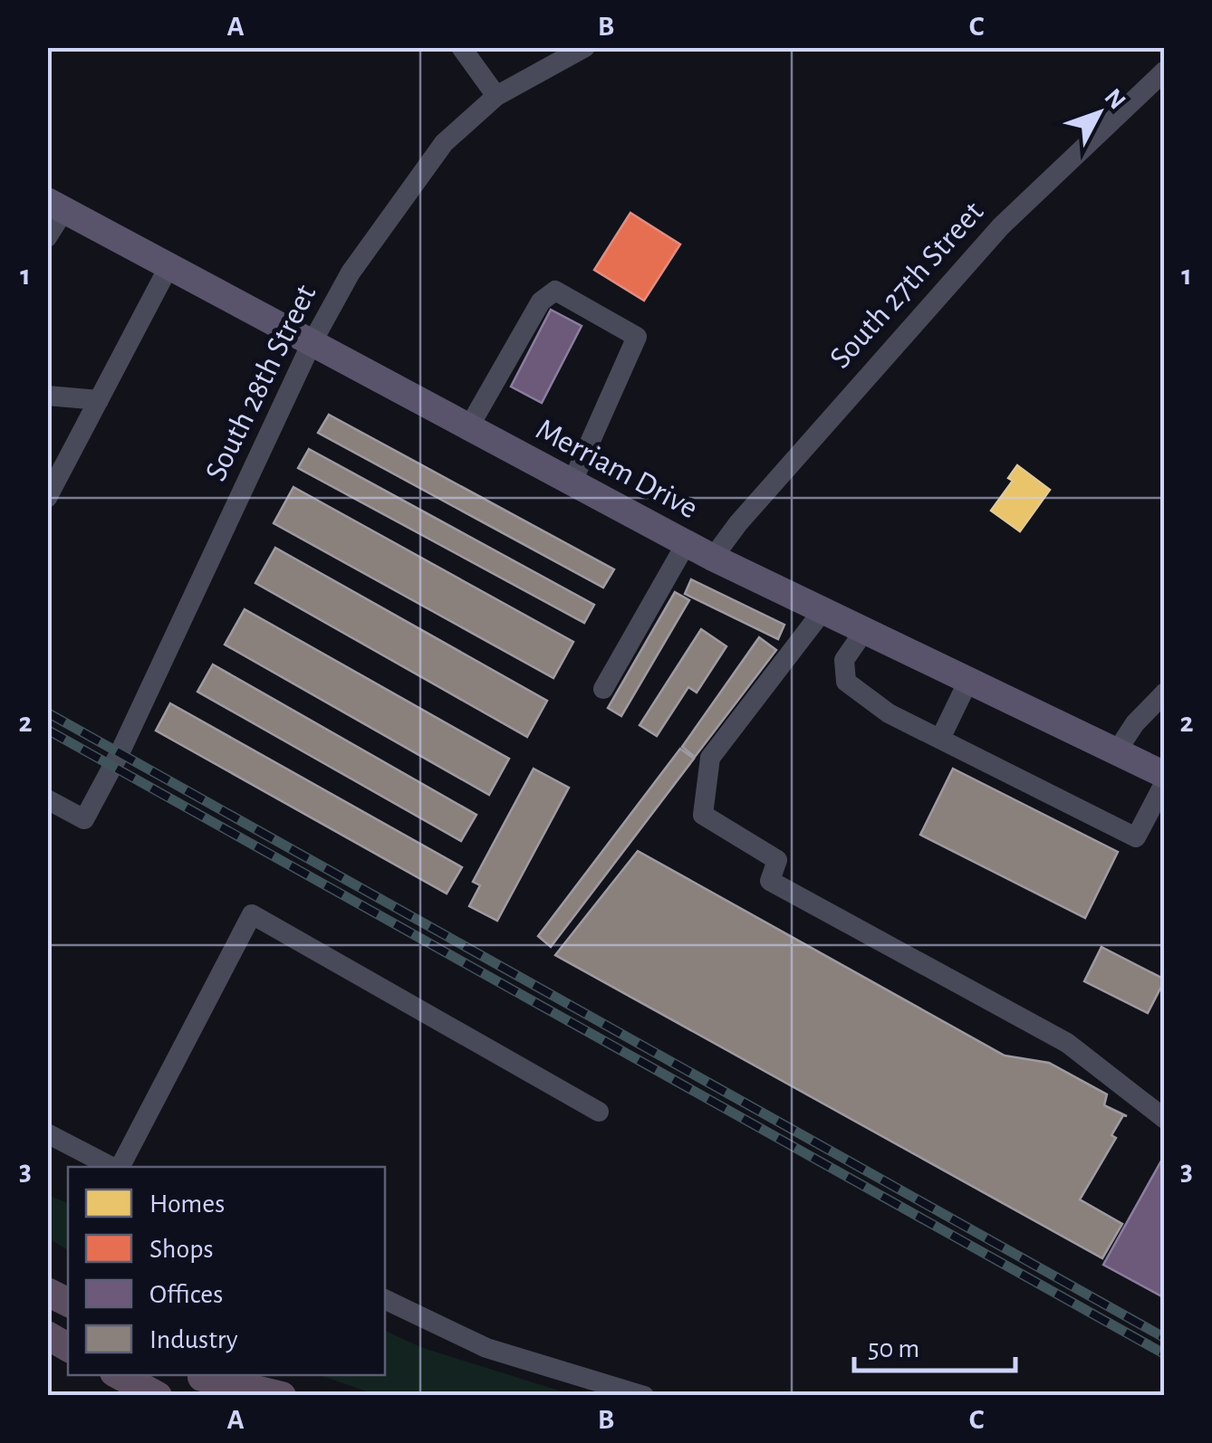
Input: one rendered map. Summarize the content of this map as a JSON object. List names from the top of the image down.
{
  "streets": {
    "main road": ["Merriam Drive"],
    "street": ["South 27th Street", "South 28th Street"]
  },
  "crossings": [
    ["South 27th Street", "Merriam Drive"],
    ["South 28th Street", "Merriam Drive"]
  ],
  "legend": [
    "Homes",
    "Shops",
    "Offices",
    "Industry"
  ],
  "scale_bar": "50 m",
  "north": "top right",
  "grid": {
    "columns": ["A", "B", "C"],
    "rows": ["1", "2", "3"]
  }
}
